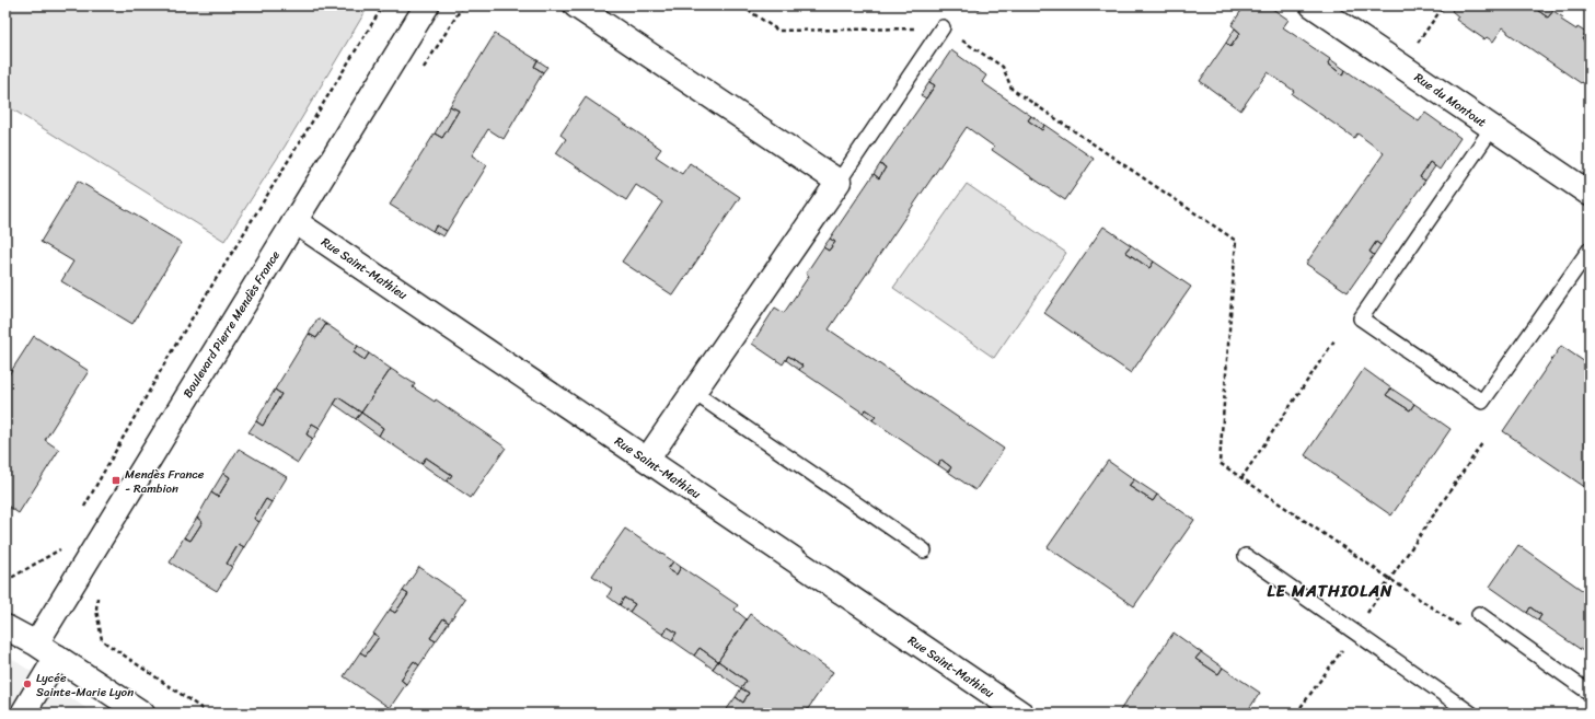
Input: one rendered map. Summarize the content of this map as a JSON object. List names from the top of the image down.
{
  "streets": {
    "street": ["Rue du Montout", "Rue Saint-Mathieu", "Boulevard Pierre Mendès France"]
  },
  "crossings": [
    ["Rue Saint-Mathieu", "Boulevard Pierre Mendès France"]
  ],
  "districts": ["LE MATHIOLAN"],
  "places": {
    "transit": ["Mendès France - Rambion"],
    "other": ["Lycée Sainte-Marie Lyon"]
  }
}
